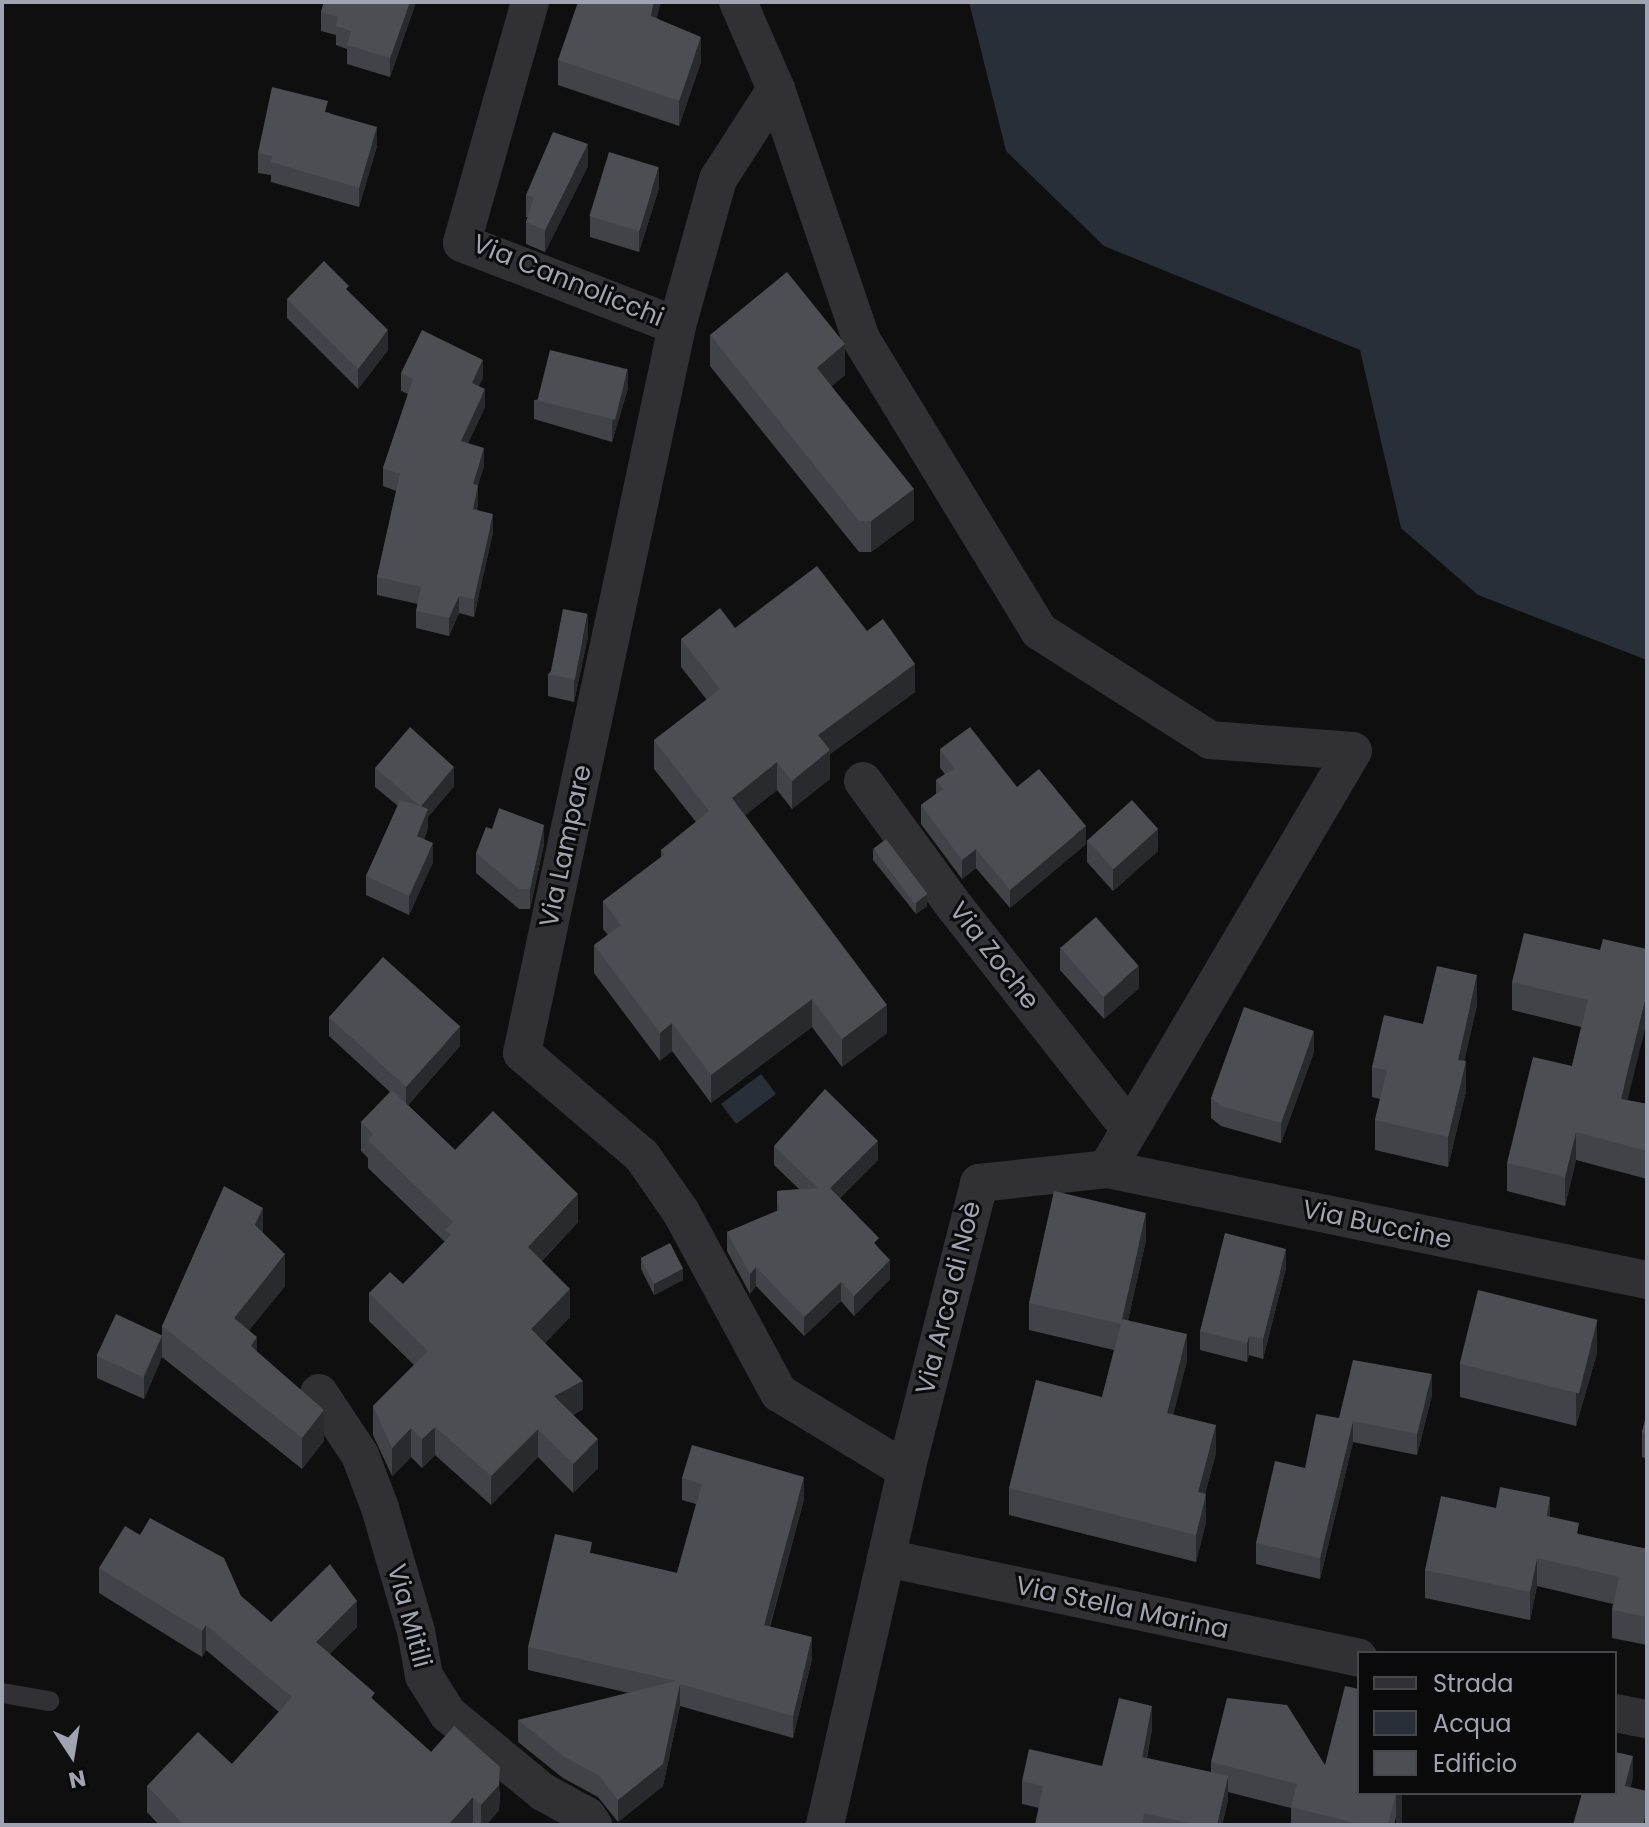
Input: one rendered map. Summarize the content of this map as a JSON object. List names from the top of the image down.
{
  "streets": {
    "street": [
      "Via Cannolicchi",
      "Via Lampare",
      "Via Zoche",
      "Via Buccine",
      "Via Arca di Noè",
      "Via Stella Marina",
      "Via Mitili"
    ]
  },
  "crossings": [
    ["Via Cannolicchi", "Via Lampare"],
    ["Via Lampare", "Via Arca di Noè"],
    ["Via Buccine", "Via Arca di Noè"],
    ["Via Arca di Noè", "Via Stella Marina"]
  ],
  "legend": ["Strada", "Acqua", "Edificio"],
  "north": "bottom"
}
